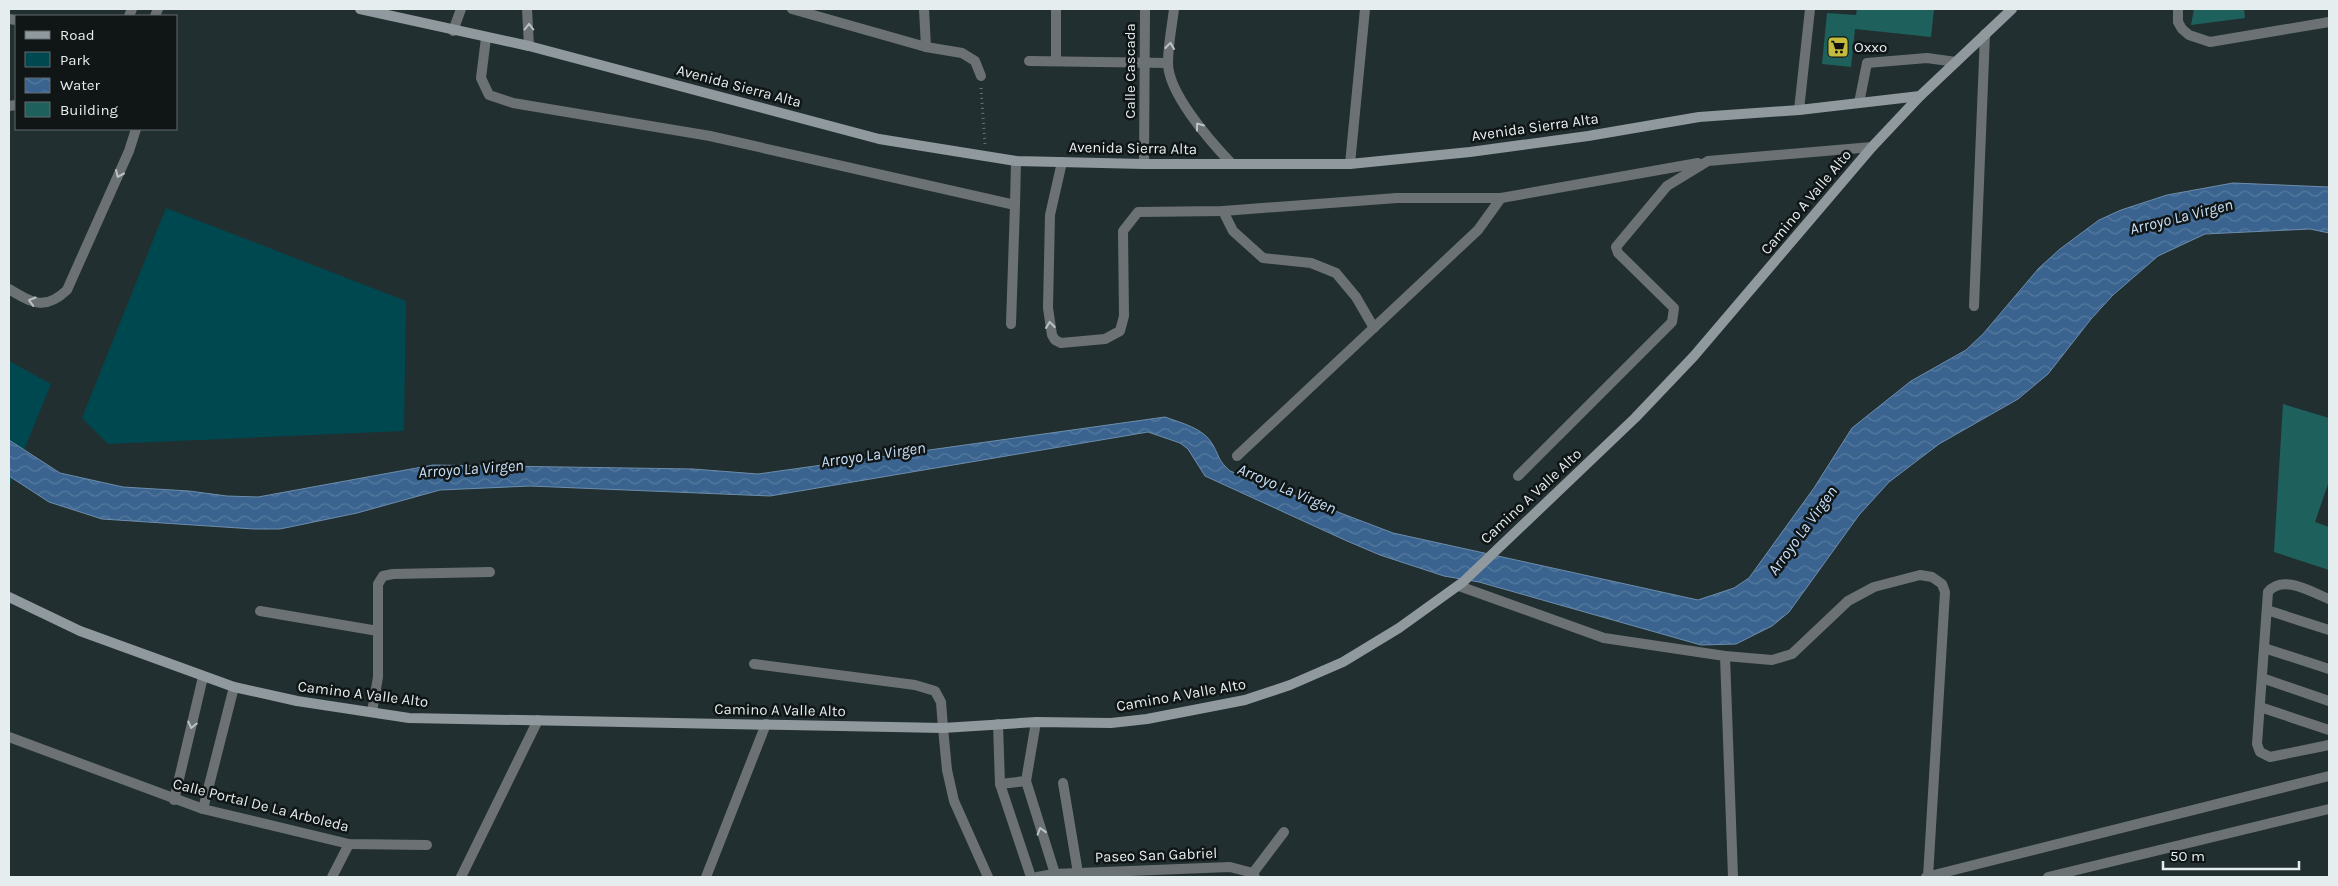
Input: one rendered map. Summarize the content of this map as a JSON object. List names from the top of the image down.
{
  "streets": {
    "street": [
      "Calle Cascada",
      "Avenida Sierra Alta",
      "Camino A Valle Alto",
      "Calle Portal De La Arboleda",
      "Paseo San Gabriel"
    ]
  },
  "crossings": [
    ["Calle Cascada", "Avenida Sierra Alta"],
    ["Avenida Sierra Alta", "Camino A Valle Alto"]
  ],
  "water": ["Arroyo La Virgen"],
  "places": {
    "supermarket": ["Oxxo"]
  },
  "legend": [
    "Road",
    "Park",
    "Water",
    "Building"
  ],
  "scale_bar": "50 m"
}
